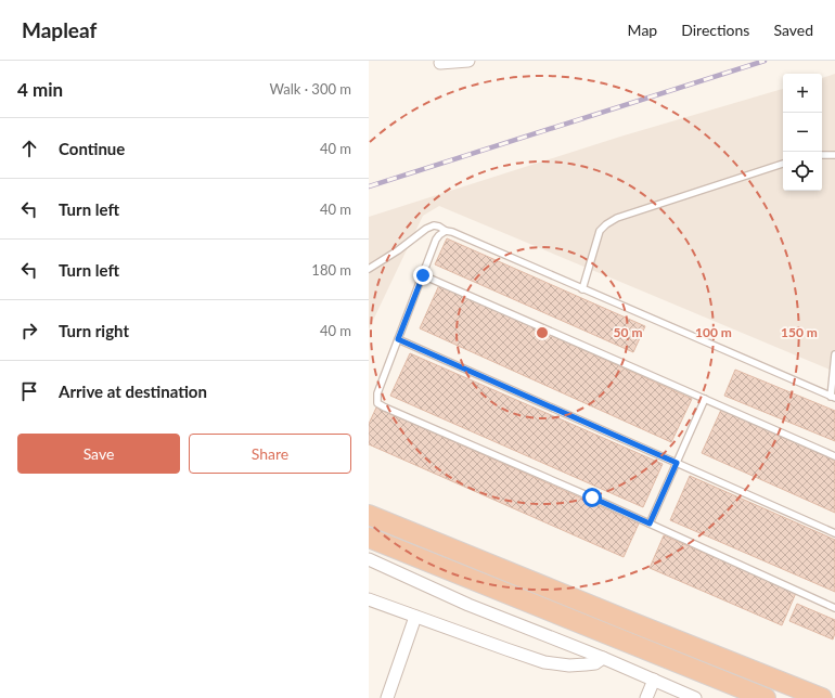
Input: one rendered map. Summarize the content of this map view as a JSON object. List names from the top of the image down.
{
  "page": {
    "header": "Mapleaf",
    "nav": ["Map", "Directions", "Saved"],
    "heading": ["4 min", "Walk · 300 m"],
    "map_buttons": ["+", "−"],
    "list": [
      ["Continue", "40 m"],
      ["Turn left", "40 m"],
      ["Turn left", "180 m"],
      ["Turn right", "40 m"],
      "Arrive at destination"
    ],
    "buttons": ["Save", "Share"]
  },
  "rings": ["50 m", "100 m", "150 m"]
}
